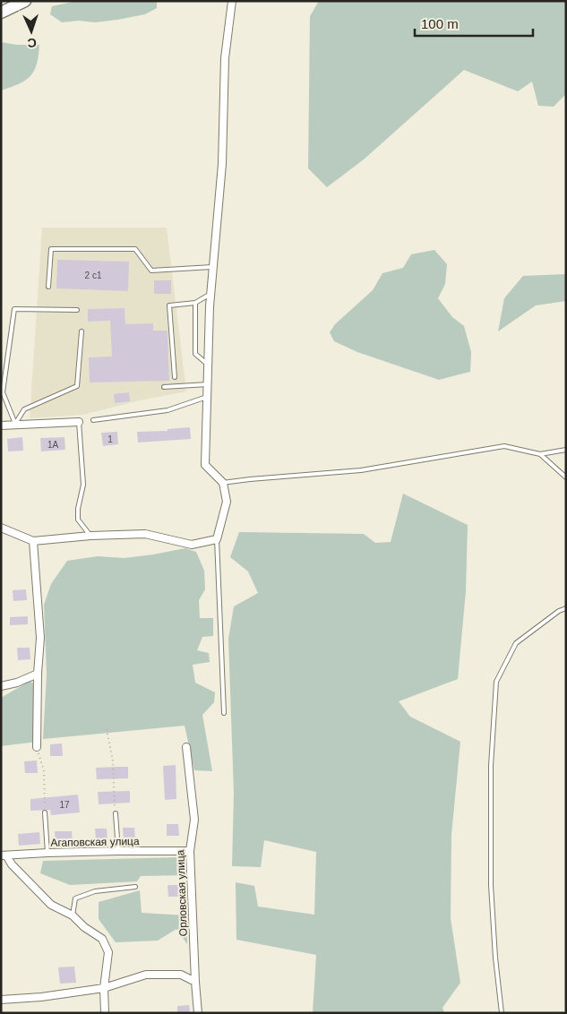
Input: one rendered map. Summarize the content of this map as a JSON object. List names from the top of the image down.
{
  "streets": {
    "street": ["Агаповская улица", "Орловская улица"]
  },
  "crossings": [
    ["Агаповская улица", "Орловская улица"]
  ],
  "house_numbers": [
    "2 с1",
    "1",
    "1А",
    "17"
  ],
  "scale_bar": "100 m",
  "north": "bottom"
}
